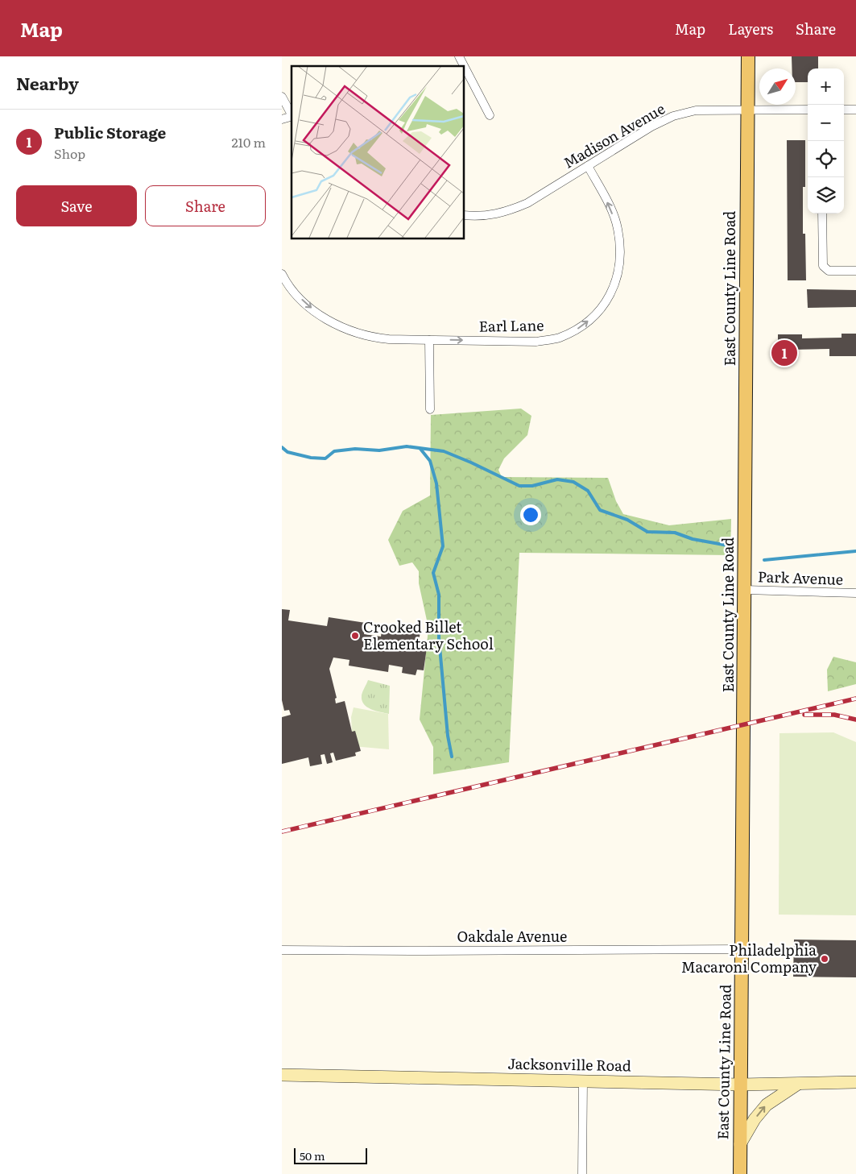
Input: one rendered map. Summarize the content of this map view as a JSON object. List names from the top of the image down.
{
  "streets": {
    "main road": ["East County Line Road", "Jacksonville Road"],
    "street": [
      "Madison Avenue",
      "Earl Lane",
      "Park Avenue",
      "Oakdale Avenue"
    ]
  },
  "crossings": [
    ["Madison Avenue", "East County Line Road"],
    ["Madison Avenue", "Earl Lane"],
    ["East County Line Road", "Park Avenue"],
    ["East County Line Road", "Oakdale Avenue"],
    ["East County Line Road", "Jacksonville Road"]
  ],
  "places": ["Crooked Billet Elementary School", "Philadelphia Macaroni Company"],
  "scale_bar": "50 m",
  "north": "top right",
  "page": {
    "header": "Map",
    "nav": ["Map", "Layers", "Share"],
    "heading": "Nearby",
    "map_buttons": ["+", "−"],
    "list": [
      {
        "mark": "1",
        "name": "Public Storage",
        "note": "Shop",
        "value": "210 m"
      }
    ],
    "buttons": ["Save", "Share"],
    "pins": "1",
    "scale": "50 m"
  }
}
